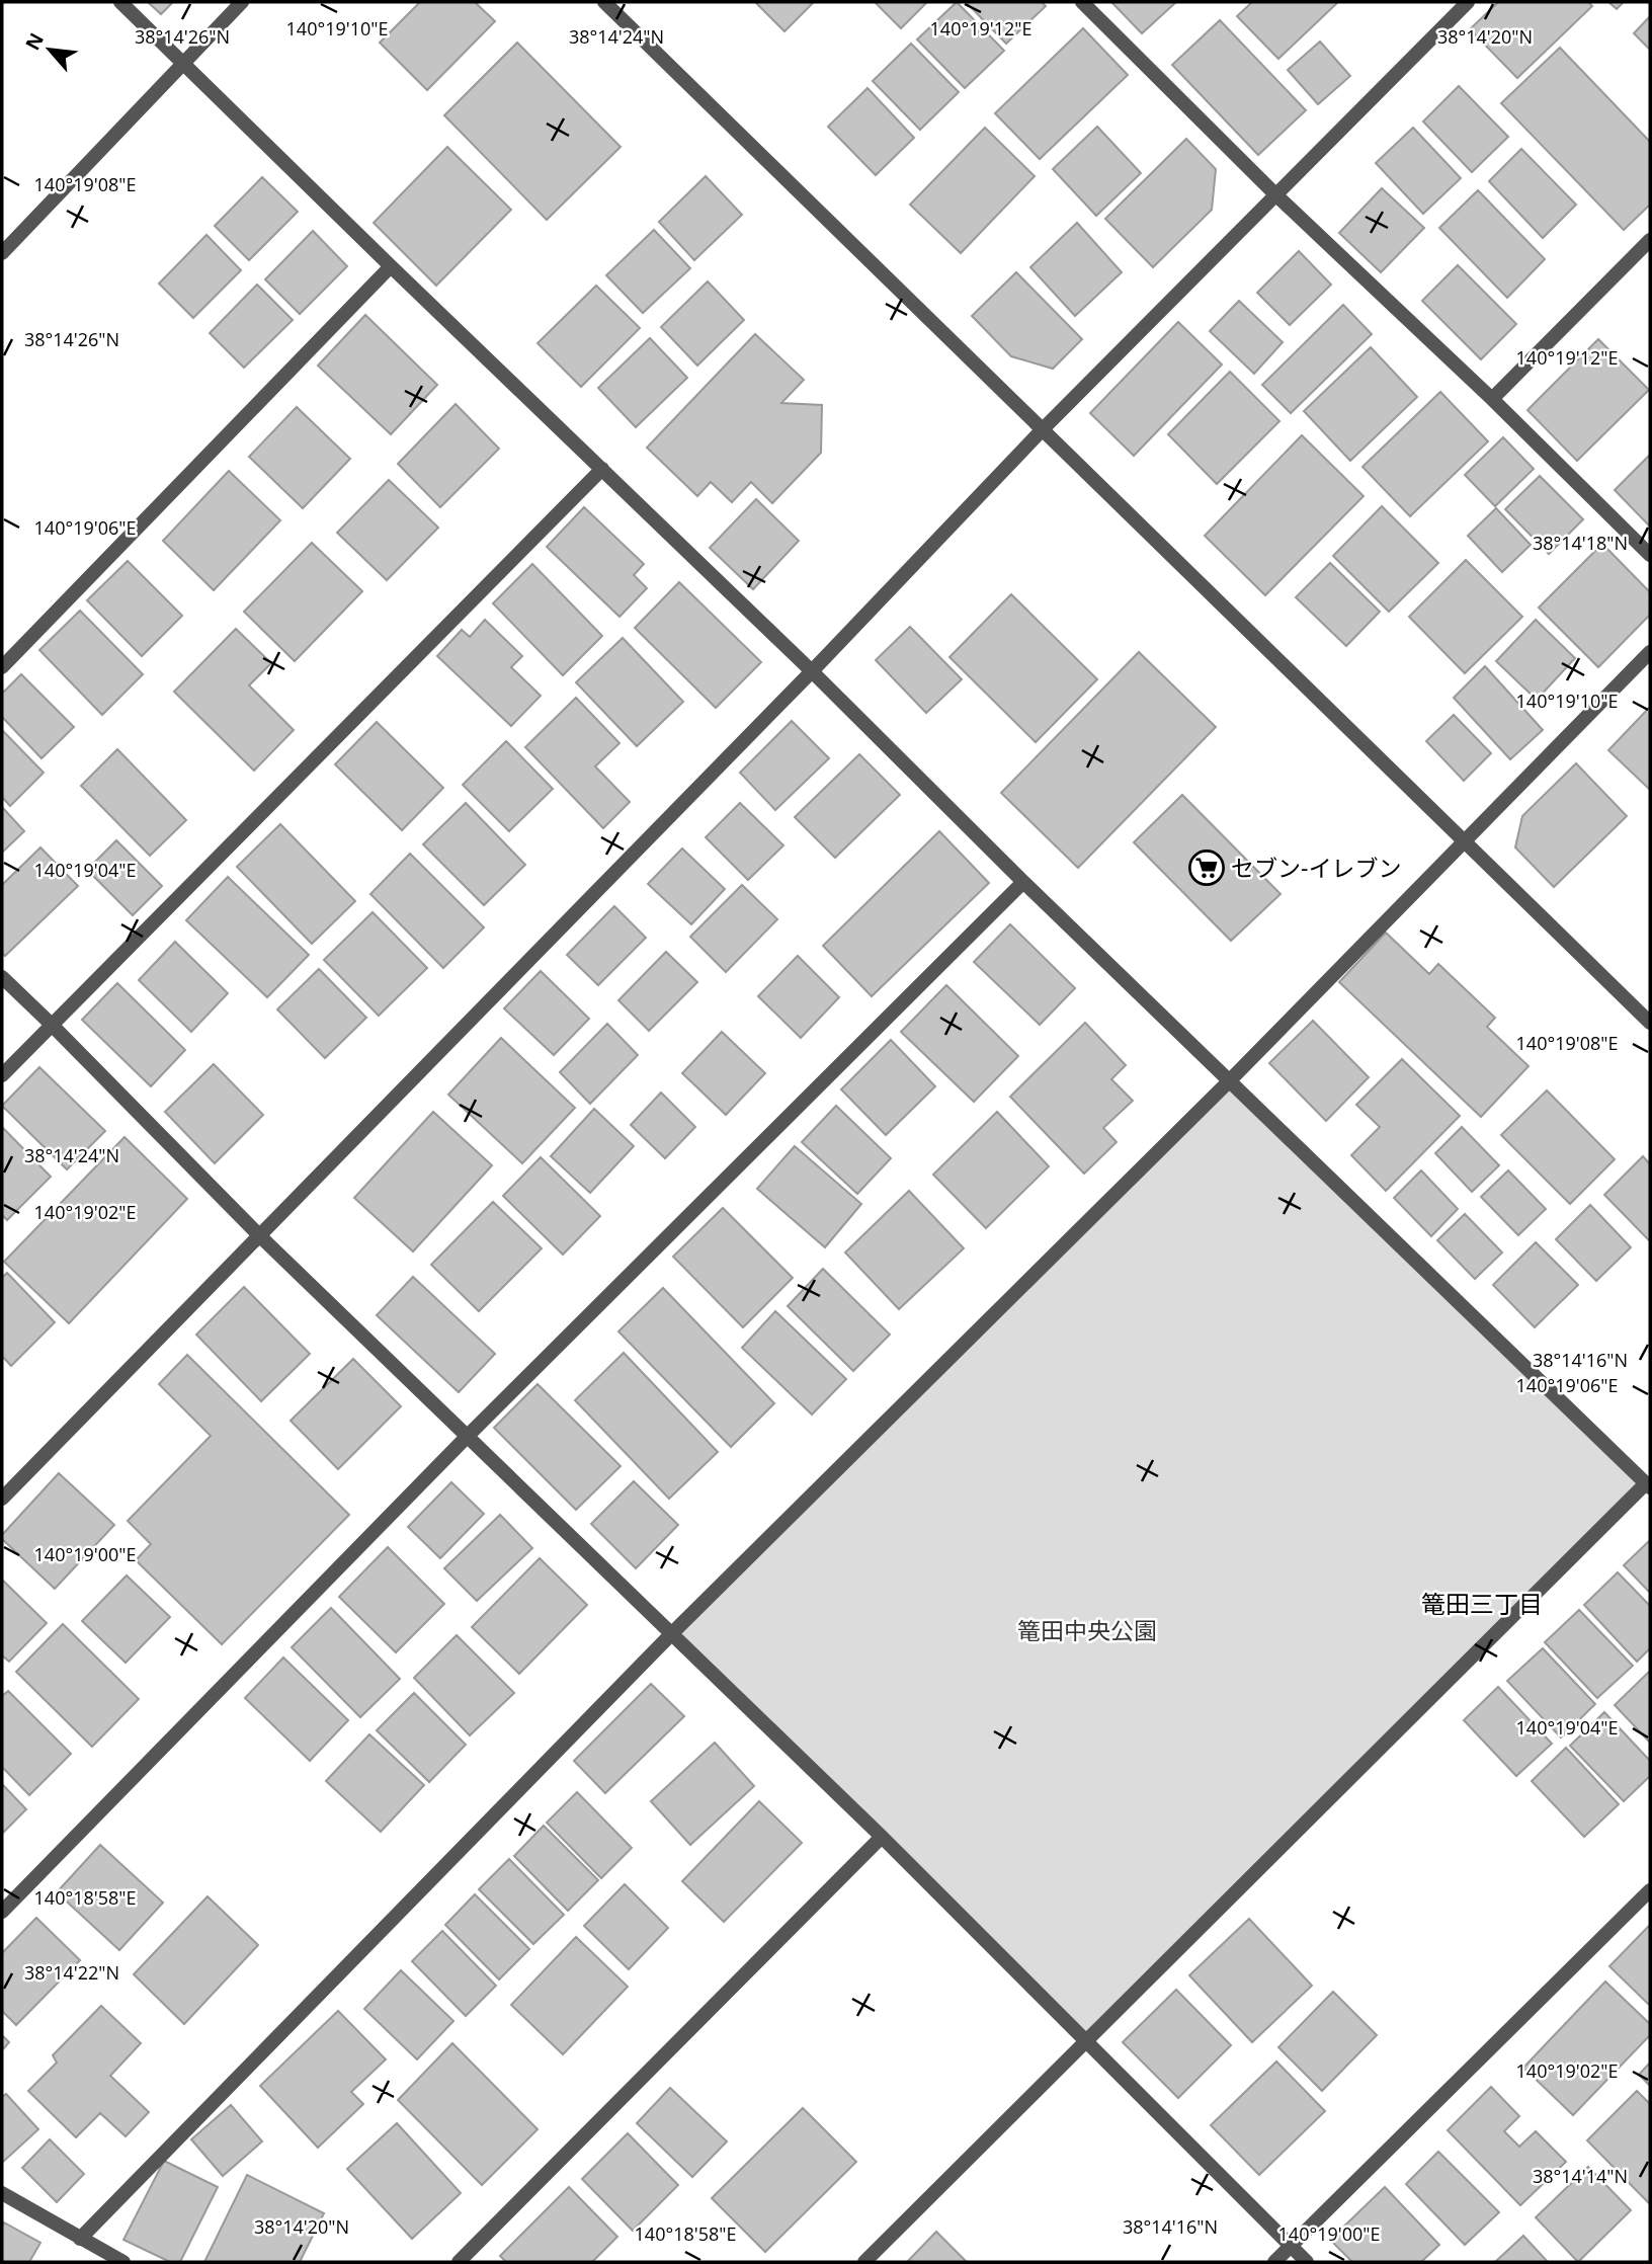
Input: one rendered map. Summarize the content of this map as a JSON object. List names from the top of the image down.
{
  "districts": ["篭田三丁目"],
  "parks": ["篭田中央公園"],
  "places": {
    "supermarket": ["セブン-イレブン"]
  },
  "north": "top left",
  "coordinates": [
    "140°19'10\"E",
    "140°19'12\"E",
    "38°14'26\"N",
    "38°14'24\"N",
    "38°14'20\"N",
    "140°19'08\"E",
    "140°19'06\"E",
    "38°14'18\"N",
    "140°19'04\"E",
    "140°19'02\"E",
    "38°14'16\"N",
    "140°19'00\"E",
    "140°18'58\"E",
    "38°14'22\"N",
    "38°14'14\"N"
  ]
}
